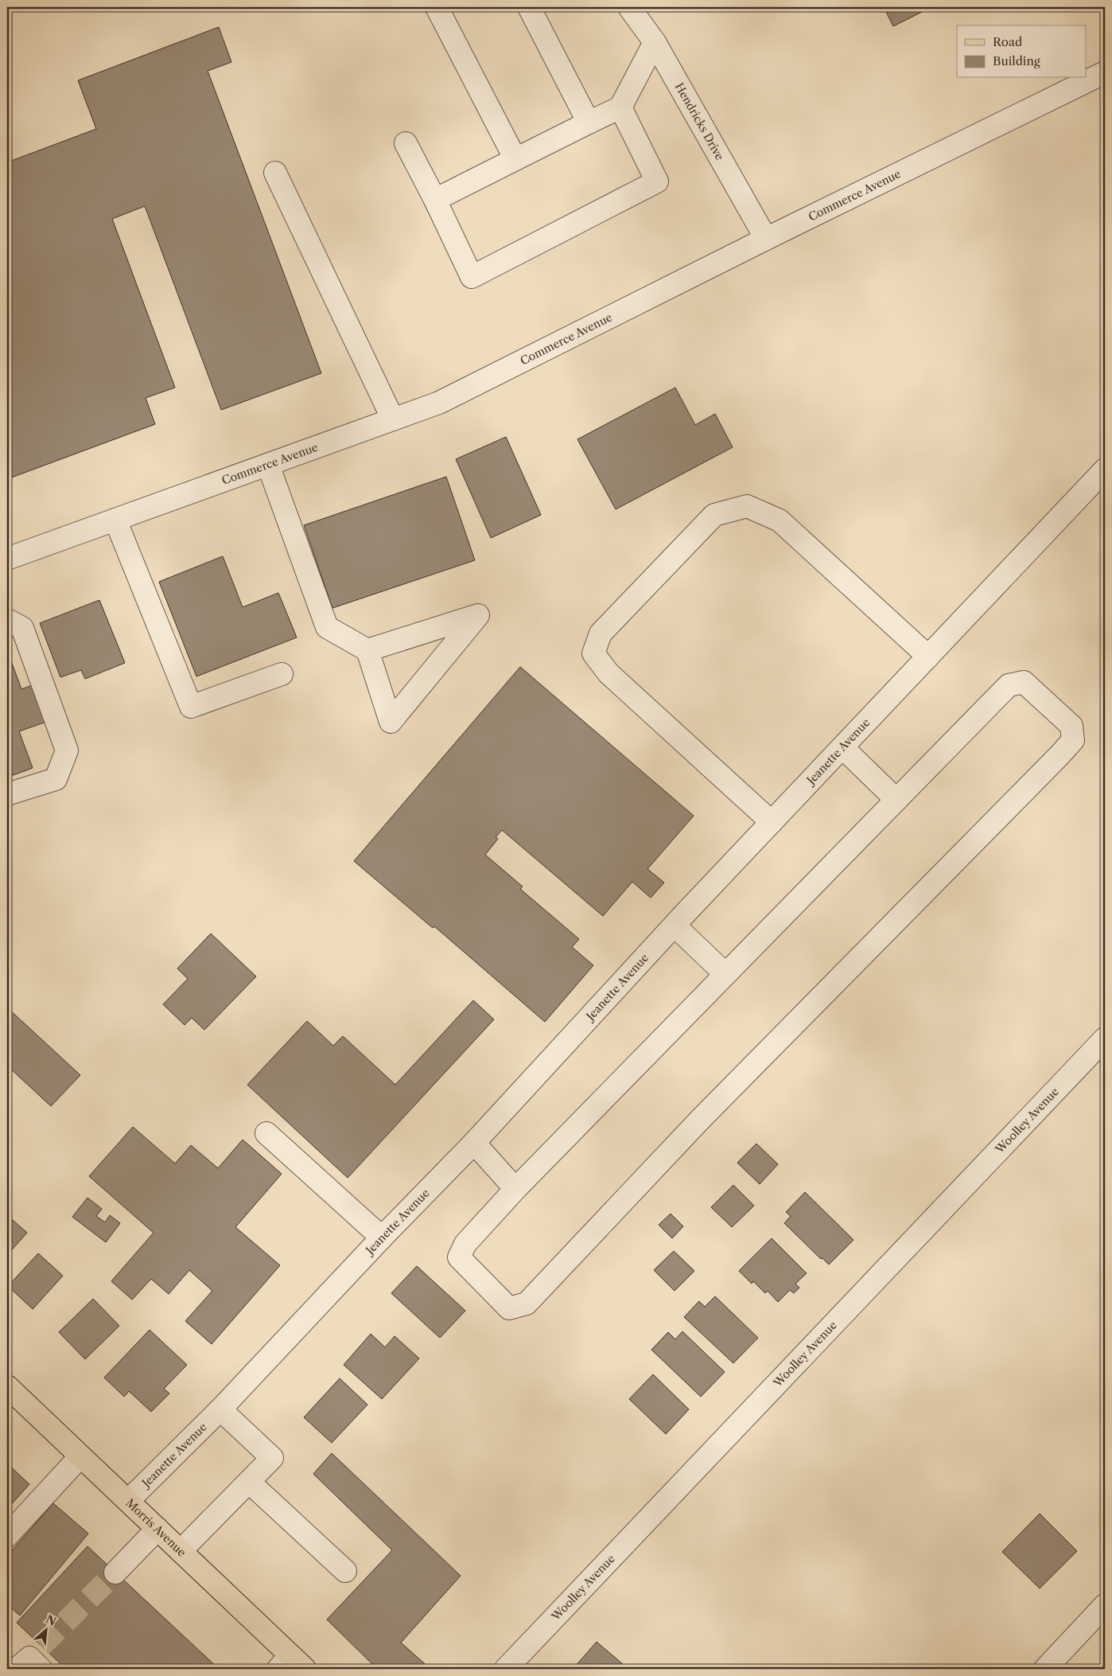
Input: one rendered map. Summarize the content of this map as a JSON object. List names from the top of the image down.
{
  "streets": {
    "main road": ["Morris Avenue"],
    "street": [
      "Hendricks Drive",
      "Commerce Avenue",
      "Jeanette Avenue",
      "Woolley Avenue"
    ]
  },
  "crossings": [
    ["Hendricks Drive", "Commerce Avenue"],
    ["Jeanette Avenue", "Morris Avenue"]
  ],
  "legend": ["Road", "Building"],
  "north": "top right"
}
